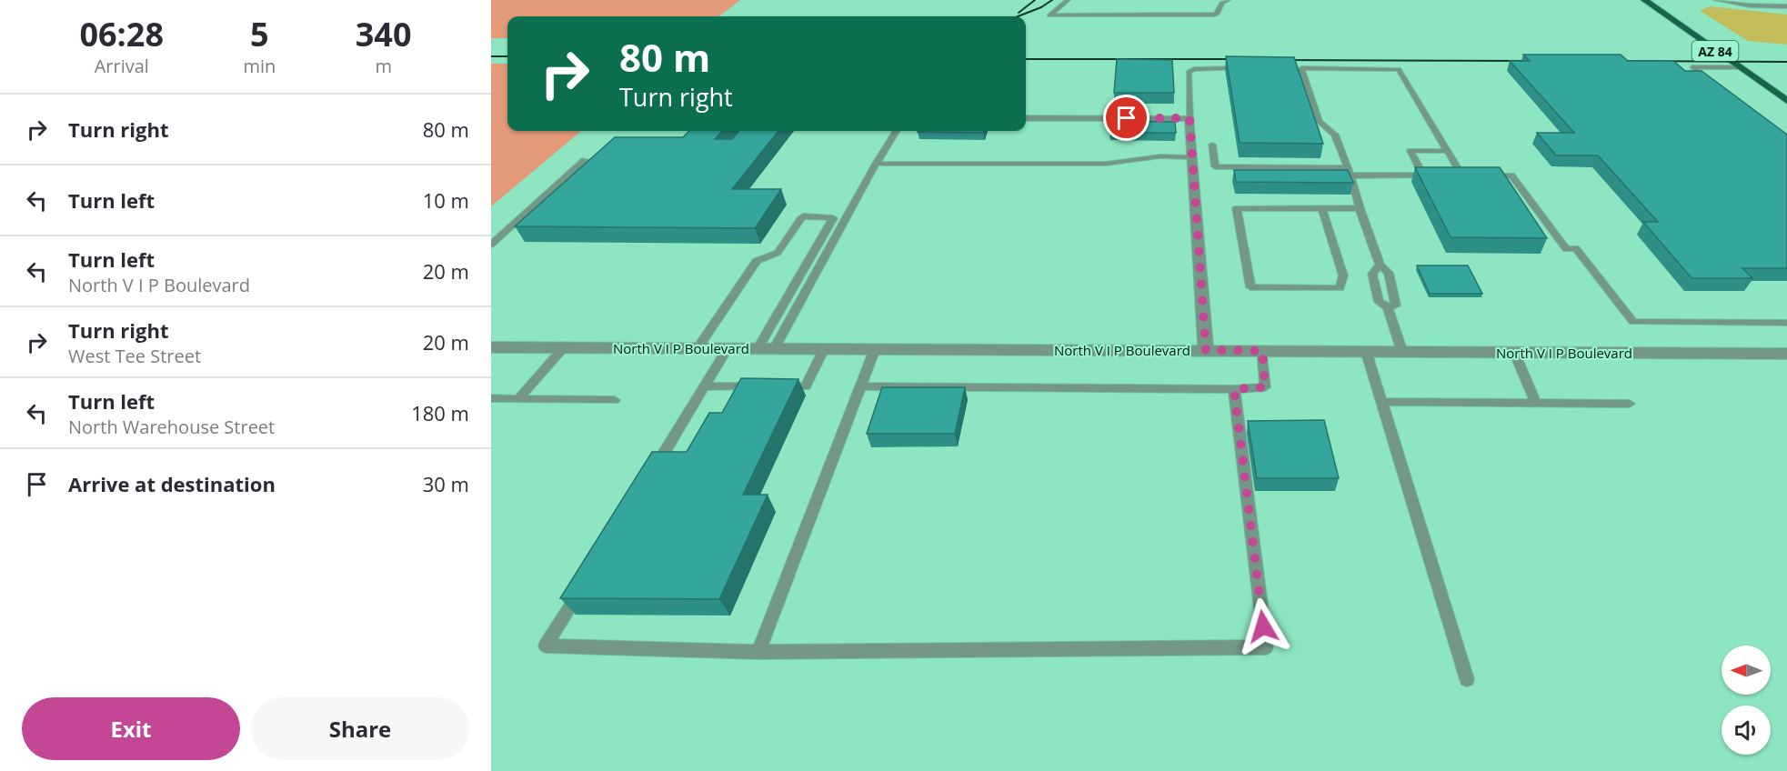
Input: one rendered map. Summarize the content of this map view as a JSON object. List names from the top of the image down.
{
  "streets": {
    "main road": ["AZ 84"],
    "street": ["North V I P Boulevard"]
  },
  "north": "left",
  "page": {
    "eta": [
      "06:28",
      "Arrival",
      "5",
      "min",
      "340",
      "m"
    ],
    "turn": ["80 m", "Turn right"],
    "list": [
      {
        "name": "Turn right",
        "value": "80 m"
      },
      {
        "name": "Turn left",
        "value": "10 m"
      },
      {
        "name": "Turn left",
        "note": "North V I P Boulevard",
        "value": "20 m"
      },
      {
        "name": "Turn right",
        "note": "West Tee Street",
        "value": "20 m"
      },
      {
        "name": "Turn left",
        "note": "North Warehouse Street",
        "value": "180 m"
      },
      {
        "name": "Arrive at destination",
        "value": "30 m"
      }
    ],
    "buttons": ["Exit", "Share"]
  }
}
